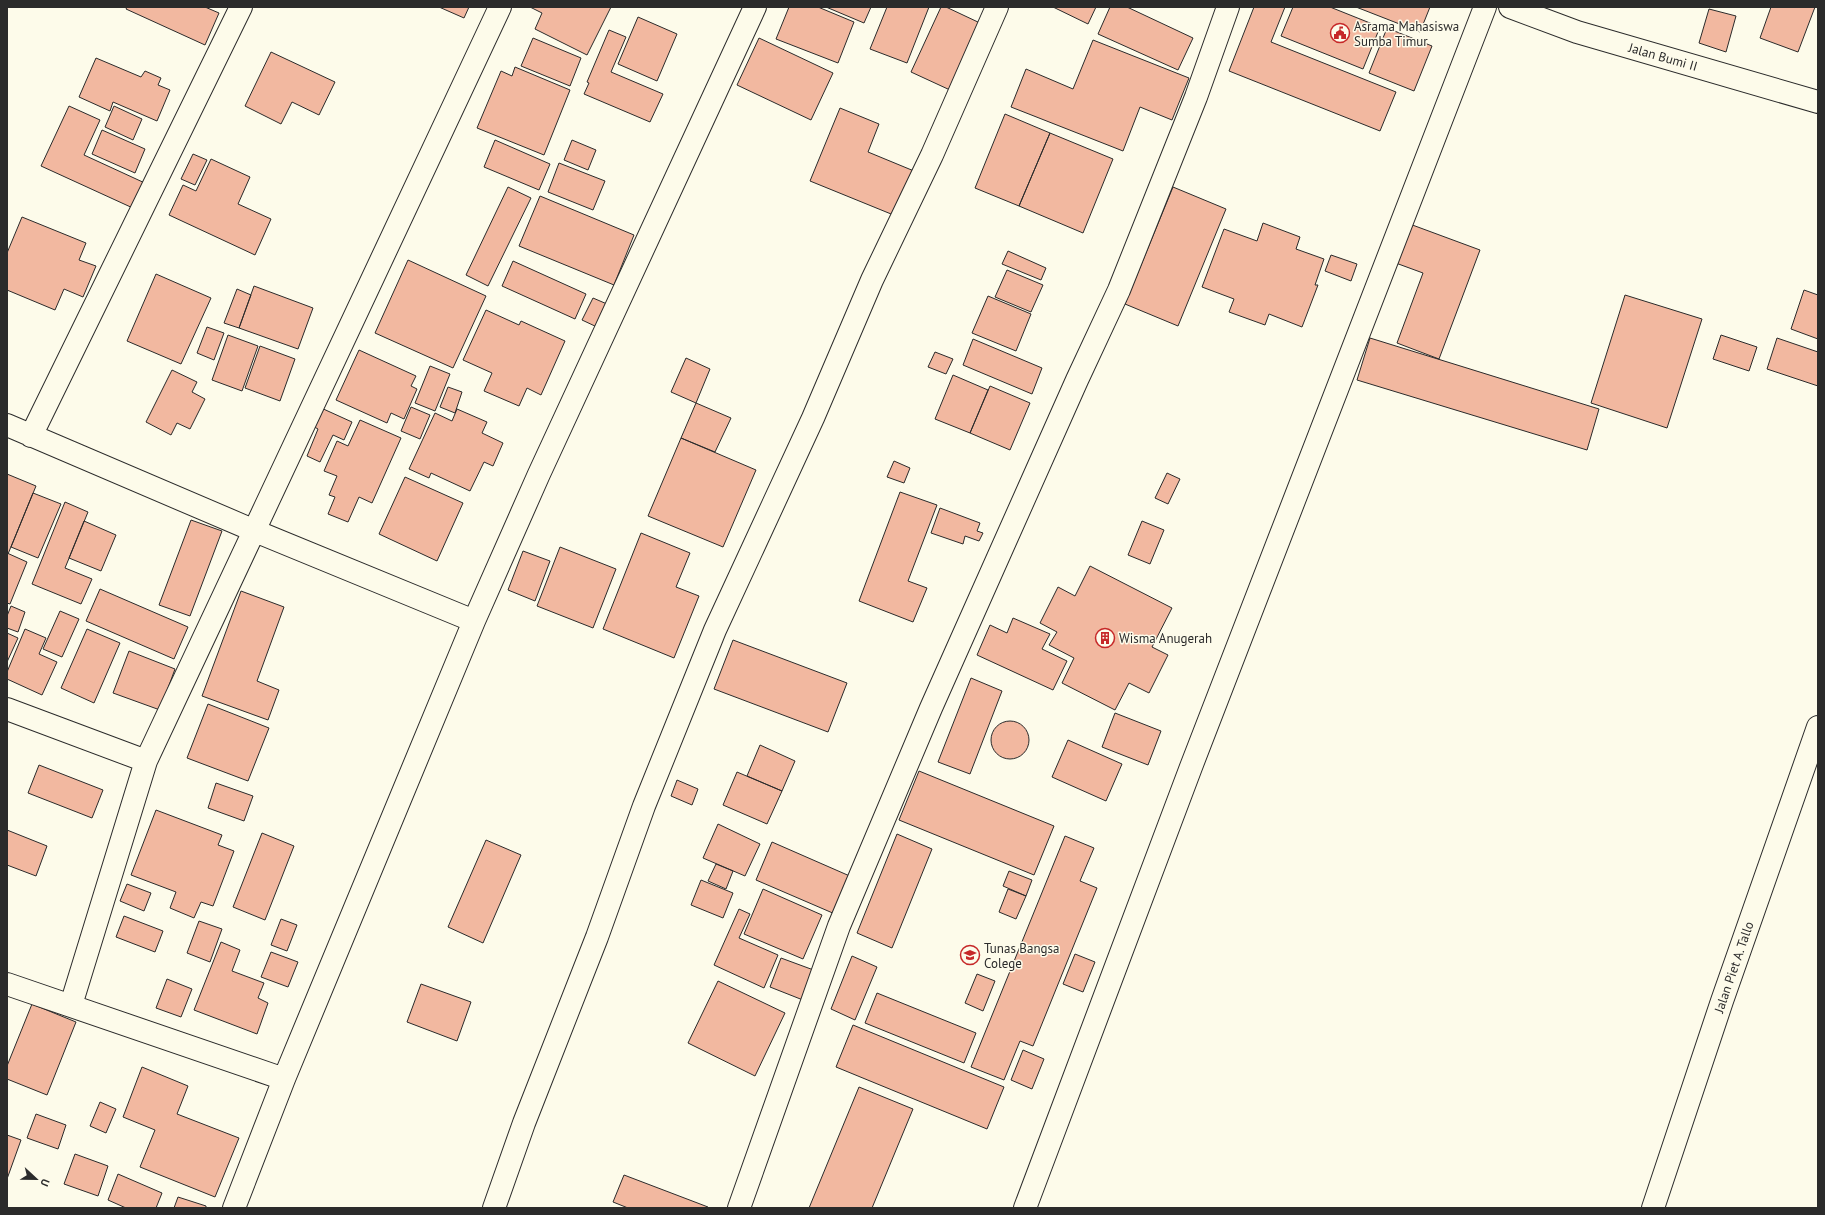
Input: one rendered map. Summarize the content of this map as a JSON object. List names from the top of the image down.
{
  "streets": {
    "street": ["Jalan Bumi II", "Jalan Piet A. Tallo"]
  },
  "places": {
    "public building": ["Asrama Mahasiswa Sumba Timur"],
    "building": ["Wisma Anugerah"],
    "school or university": ["Tunas Bangsa Colege"]
  },
  "north": "right"
}
